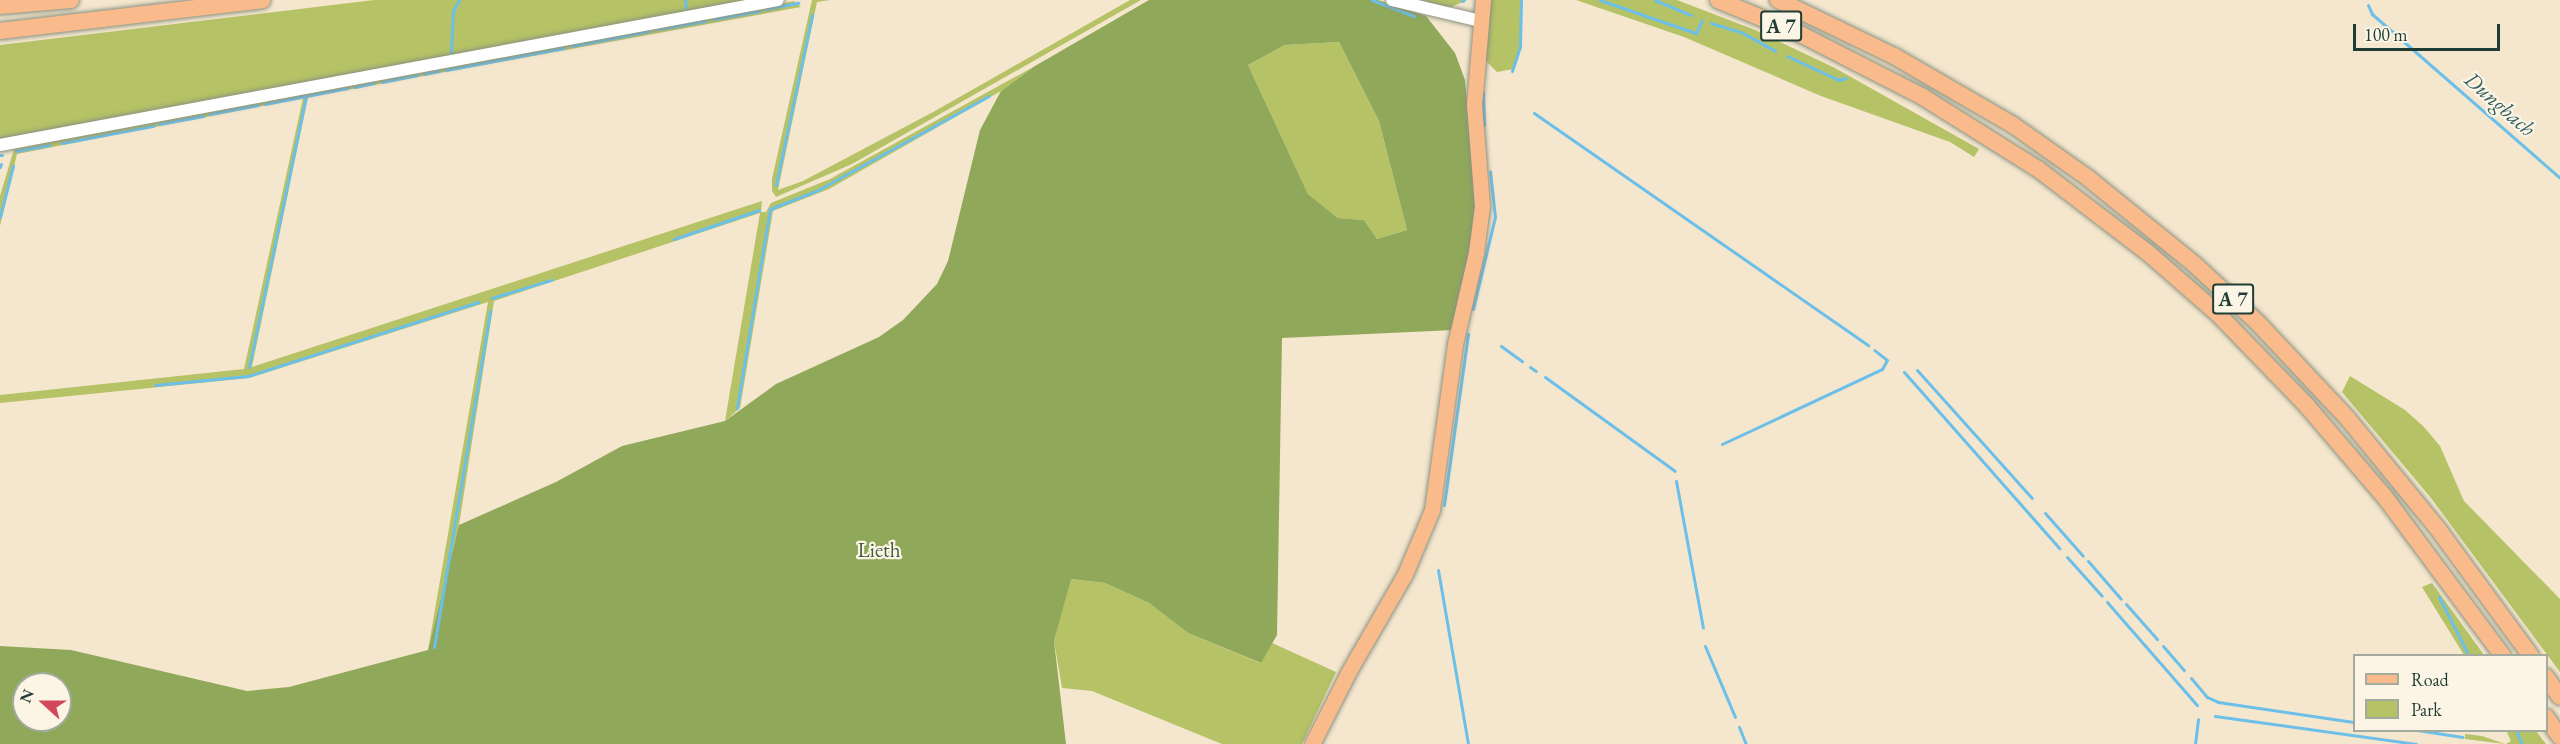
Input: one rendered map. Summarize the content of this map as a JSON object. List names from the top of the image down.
{
  "streets": {
    "highway": ["A 7"]
  },
  "water": ["Dungbach"],
  "parks": ["Lieth"],
  "legend": ["Road", "Park"],
  "scale_bar": "100 m",
  "north": "left"
}
